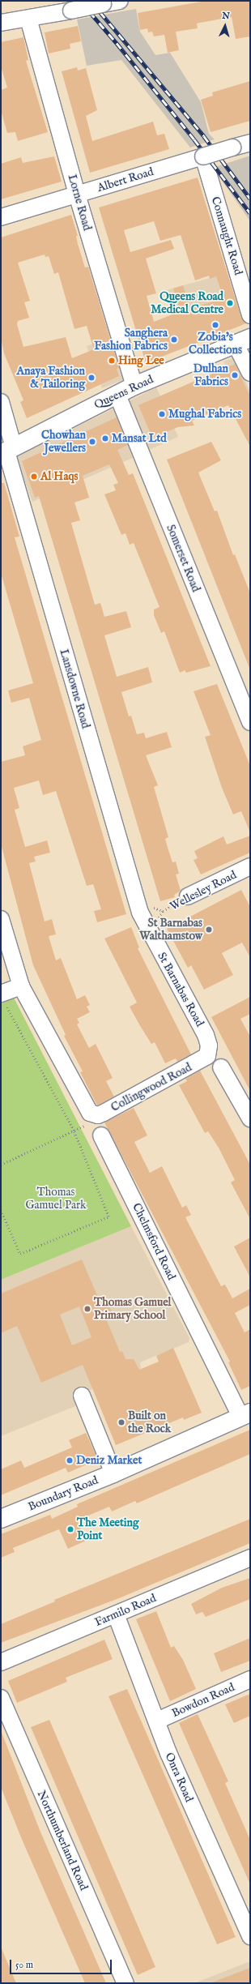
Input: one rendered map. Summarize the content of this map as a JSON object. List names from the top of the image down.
{
  "streets": {
    "street": [
      "Albert Road",
      "Lorne Road",
      "Connaught Road",
      "Queens Road",
      "Somerset Road",
      "Lansdowne Road",
      "Wellesley Road",
      "St Barnabas Road",
      "Collingwood Road",
      "Chelmsford Road",
      "Boundary Road",
      "Farmilo Road",
      "Bowdon Road",
      "Onra Road",
      "Northumberland Road"
    ]
  },
  "crossings": [
    ["Albert Road", "Lorne Road"],
    ["Albert Road", "Connaught Road"],
    ["Lorne Road", "Queens Road"],
    ["Queens Road", "Somerset Road"],
    ["Queens Road", "Lansdowne Road"],
    ["Lansdowne Road", "Wellesley Road"],
    ["Lansdowne Road", "St Barnabas Road"],
    ["Wellesley Road", "St Barnabas Road"],
    ["St Barnabas Road", "Collingwood Road"],
    ["Chelmsford Road", "Boundary Road"],
    ["Farmilo Road", "Onra Road"],
    ["Bowdon Road", "Onra Road"]
  ],
  "parks": ["Thomas Gamuel Park"],
  "places": [
    "Queens Road Medical Centre",
    "Zobia's Collections",
    "Sanghera Fashion Fabrics",
    "Hing Lee",
    "Dulhan Fabrics",
    "Anaya Fashion & Tailoring",
    "Mughal Fabrics",
    "Mansat Ltd",
    "Chowhan Jewellers",
    "Al Haqs",
    "St Barnabas Walthamstow",
    "Thomas Gamuel Primary School",
    "Built on the Rock",
    "Deniz Market",
    "The Meeting Point"
  ],
  "scale_bar": "50 m",
  "north": "top"
}
